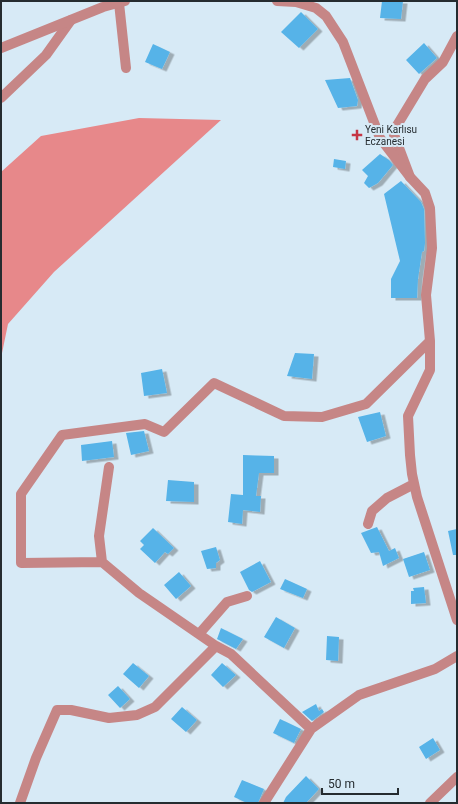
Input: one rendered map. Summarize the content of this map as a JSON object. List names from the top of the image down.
{
  "places": {
    "health": ["Yeni Karlısu Eczanesi"]
  },
  "scale_bar": "50 m"
}
